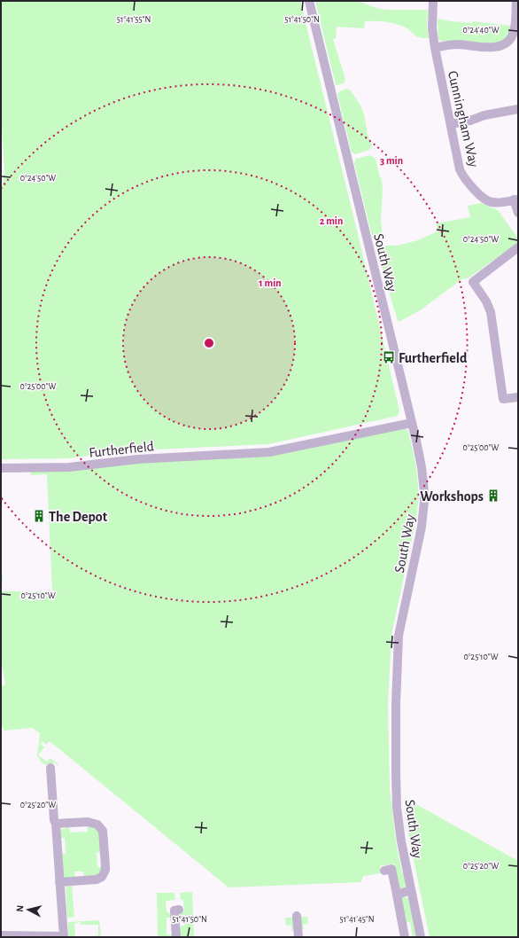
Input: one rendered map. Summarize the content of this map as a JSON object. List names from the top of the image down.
{
  "streets": {
    "street": ["Cunningham Way", "South Way", "Furtherfield"]
  },
  "crossings": [
    ["South Way", "Furtherfield"]
  ],
  "places": {
    "bus stop": ["Furtherfield"],
    "building": ["Workshops", "The Depot"]
  },
  "north": "left",
  "coordinates": [
    "51°41'55\"N",
    "51°41'50\"N",
    "0°24'40\"W",
    "0°24'50\"W",
    "0°25'00\"W",
    "0°25'10\"W",
    "0°25'20\"W",
    "51°41'45\"N"
  ],
  "rings": ["3 min", "2 min", "1 min"]
}
